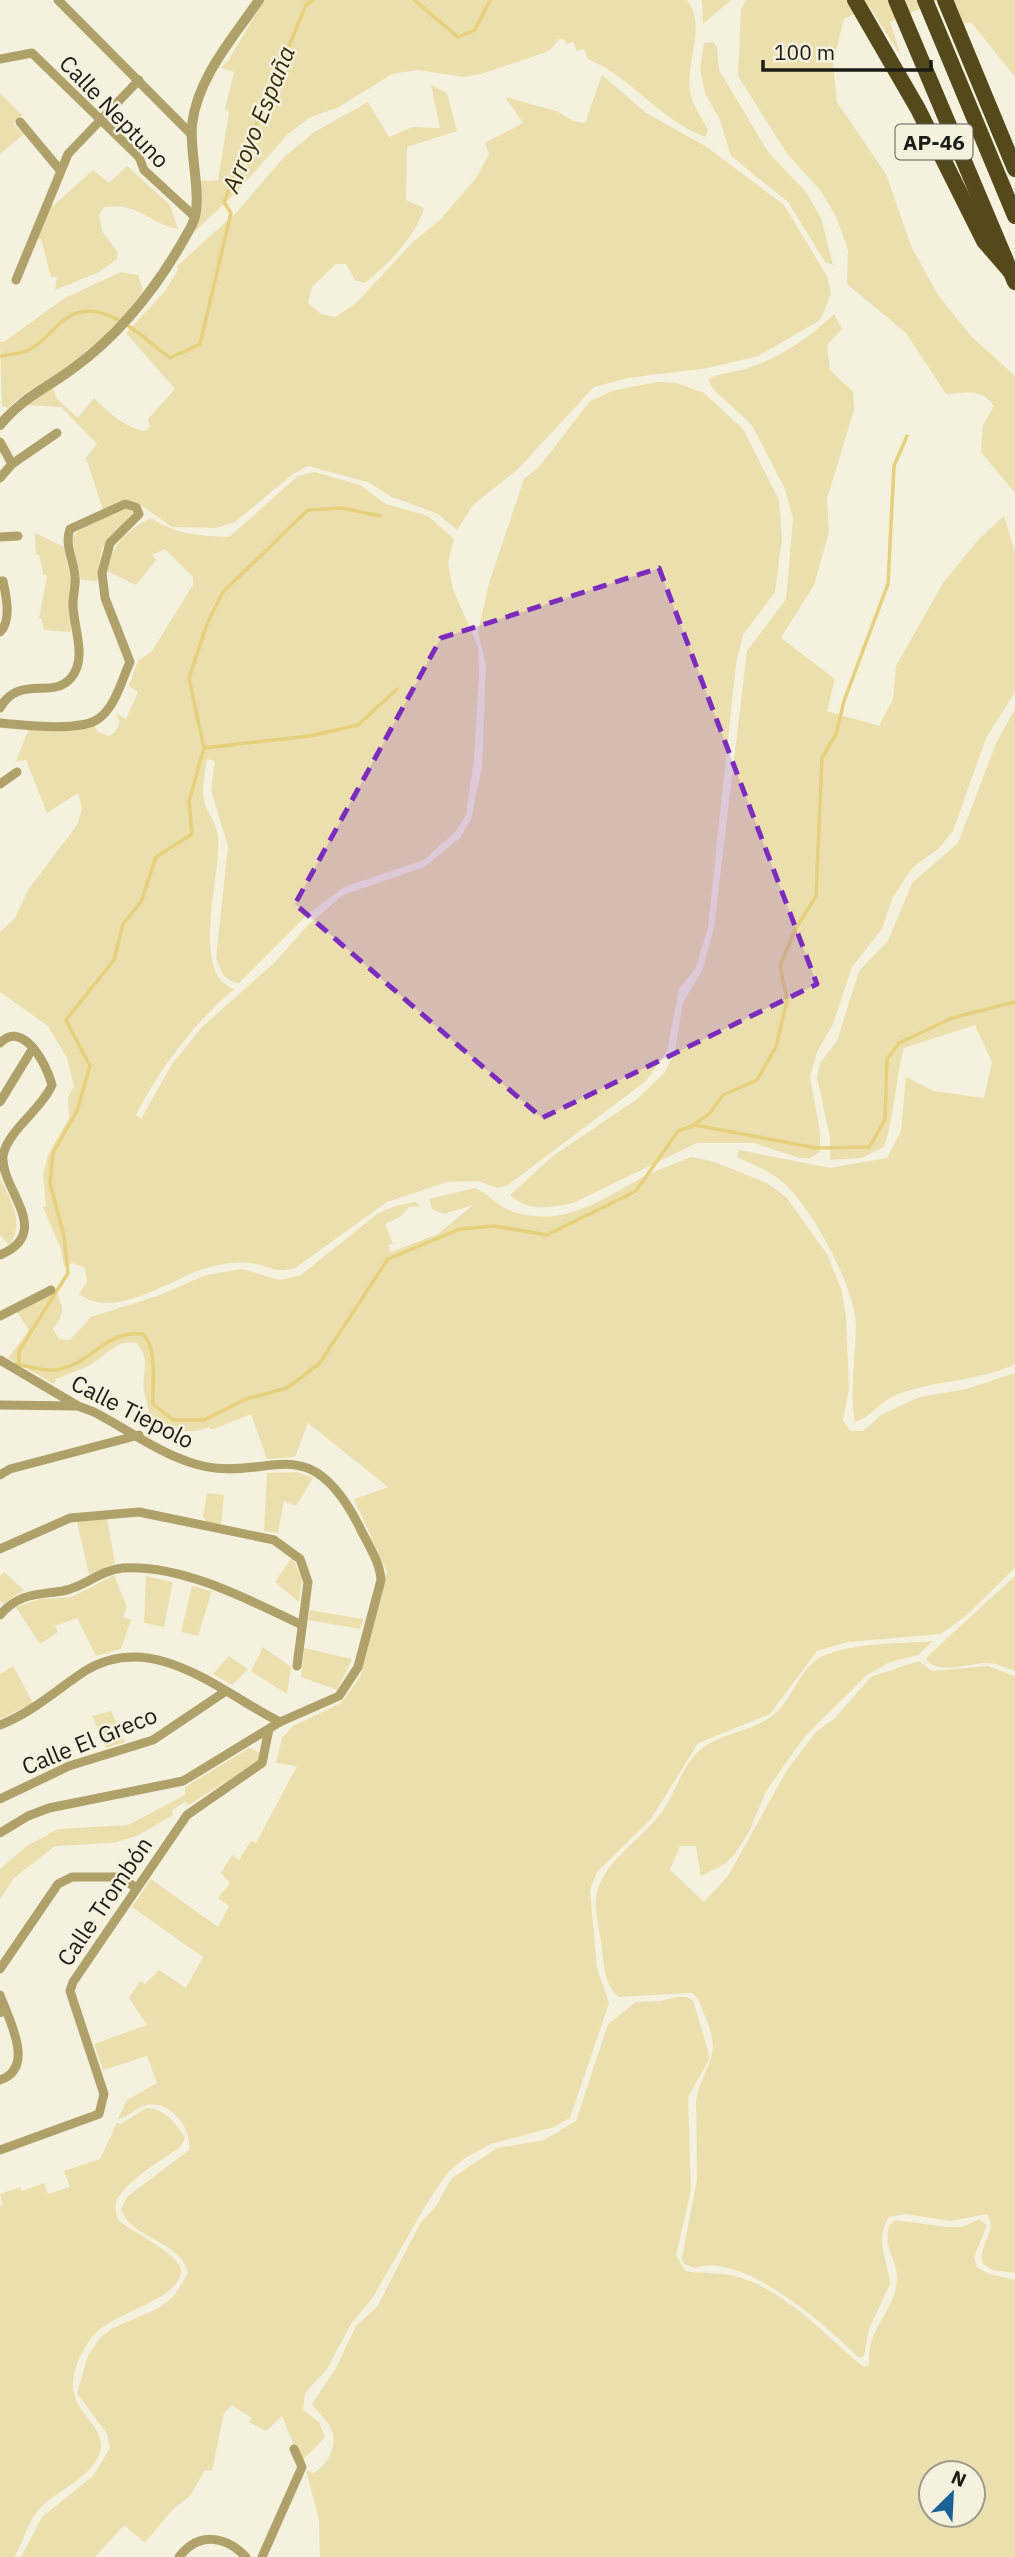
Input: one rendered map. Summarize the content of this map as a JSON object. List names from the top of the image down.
{
  "streets": {
    "highway": ["AP-46"],
    "street": [
      "Calle Neptuno",
      "Calle Tiepolo",
      "Calle El Greco",
      "Calle Trombón"
    ]
  },
  "crossings": [
    ["Calle Tiepolo", "Calle Trombón"]
  ],
  "water": ["Arroyo España"],
  "scale_bar": "100 m",
  "north": "top right"
}
